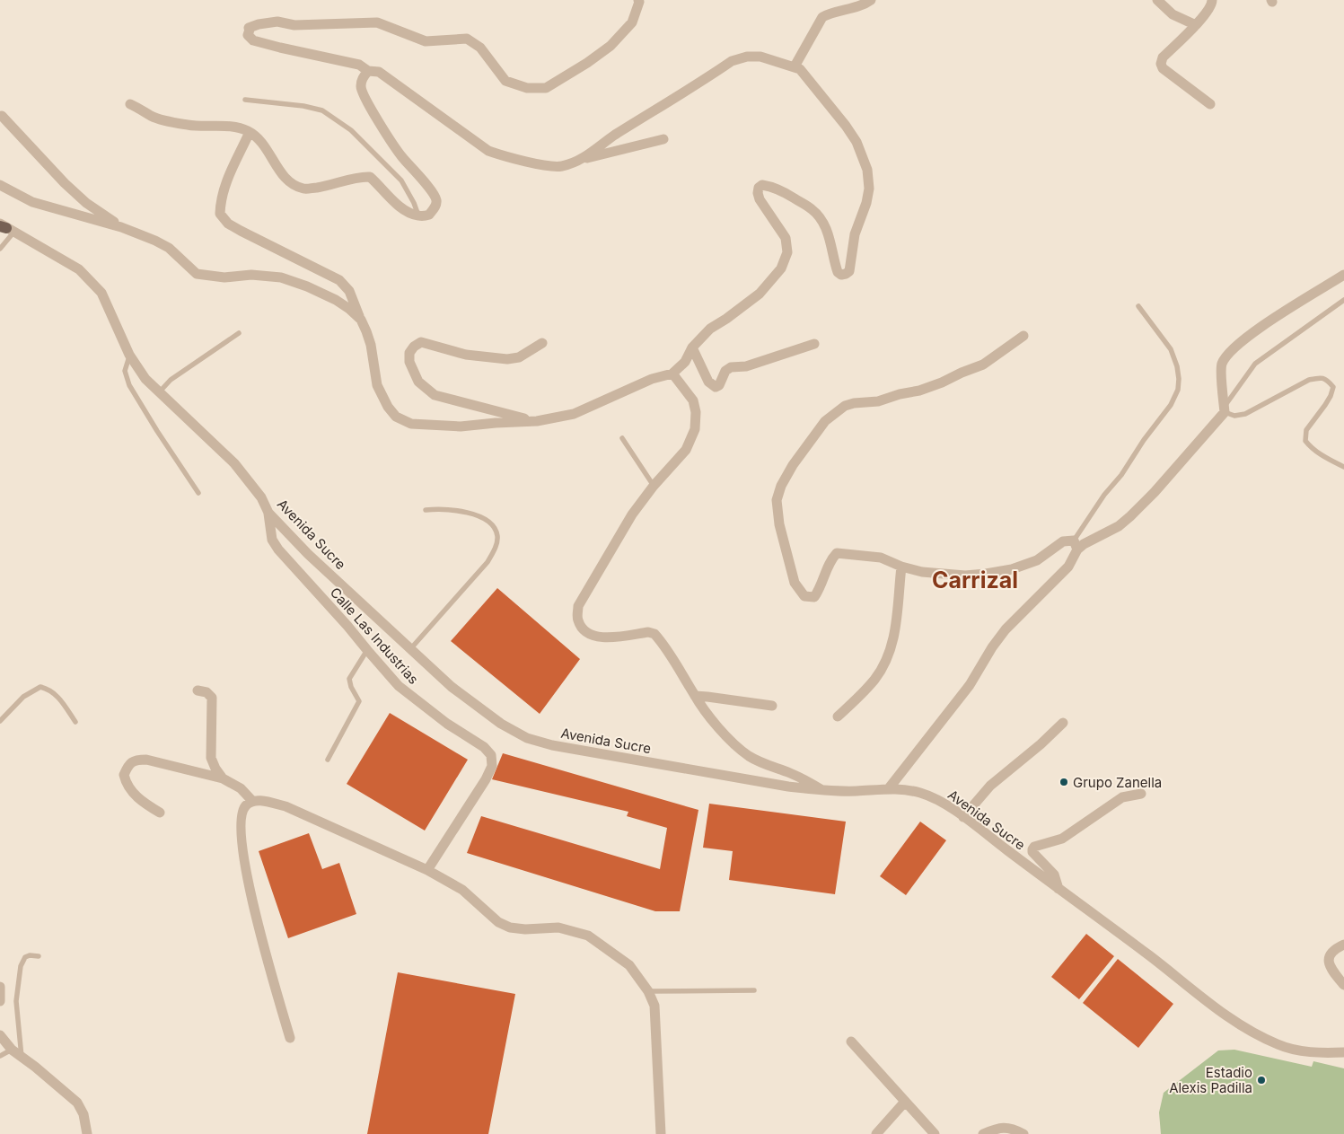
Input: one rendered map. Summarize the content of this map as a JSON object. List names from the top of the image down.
{
  "streets": {
    "street": ["Avenida Sucre", "Calle Las Industrias"]
  },
  "crossings": [
    ["Avenida Sucre", "Calle Las Industrias"]
  ],
  "districts": ["Carrizal"],
  "places": ["Grupo Zanella", "Estadio Alexis Padilla"]
}
